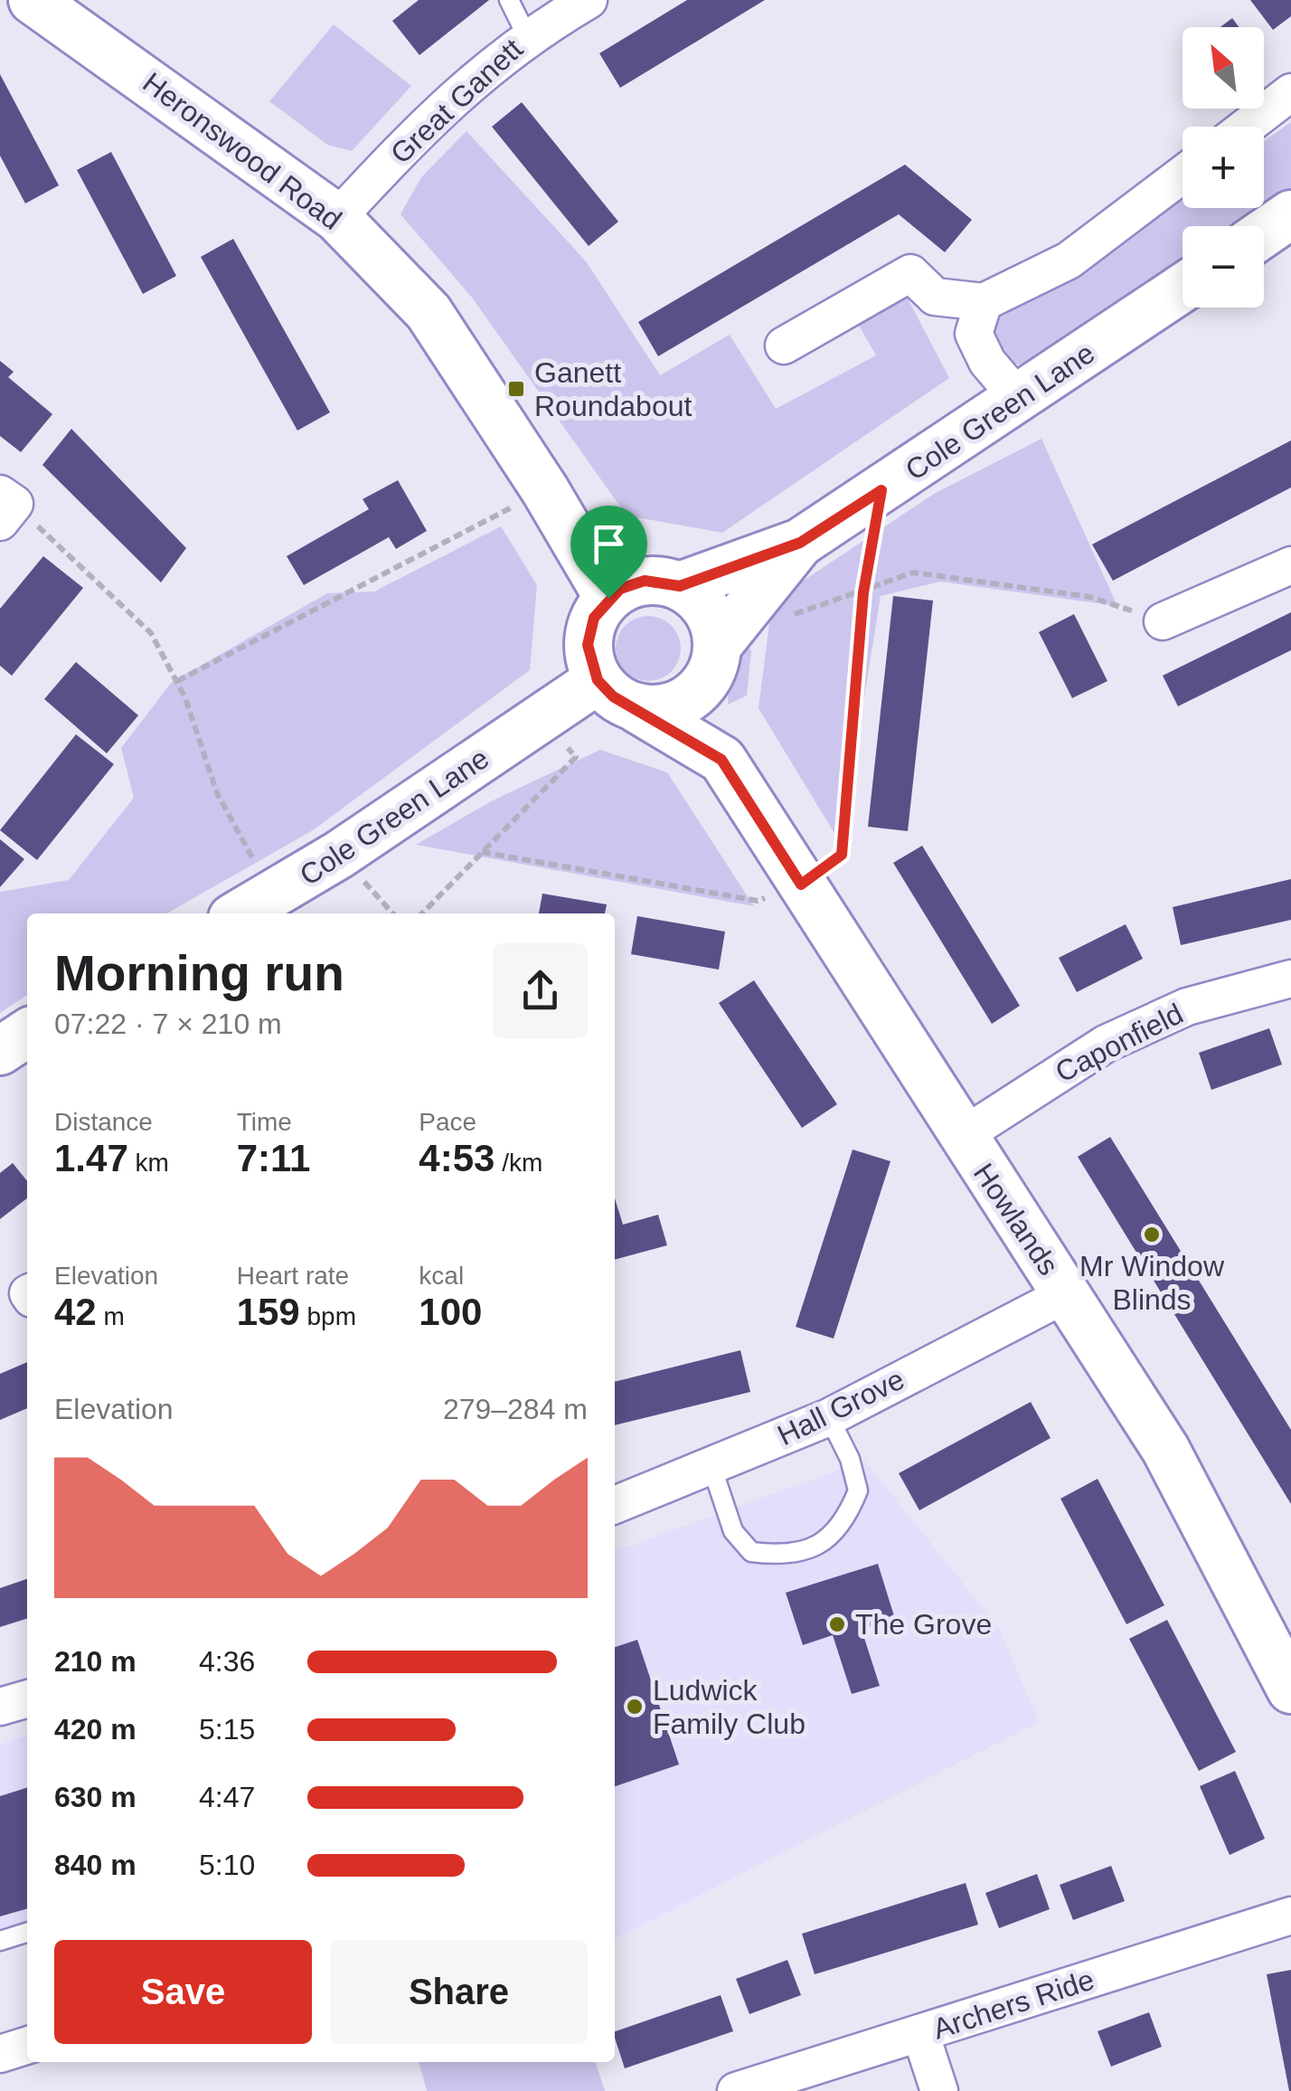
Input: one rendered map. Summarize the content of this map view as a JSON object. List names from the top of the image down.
{
  "streets": {
    "street": [
      "Great Ganett",
      "Heronswood Road",
      "Cole Green Lane",
      "Caponfield",
      "Howlands",
      "Hall Grove",
      "Archers Ride"
    ]
  },
  "crossings": [
    ["Great Ganett", "Heronswood Road"],
    ["Heronswood Road", "Cole Green Lane"],
    ["Heronswood Road", "Howlands"],
    ["Cole Green Lane", "Howlands"],
    ["Caponfield", "Howlands"],
    ["Howlands", "Hall Grove"]
  ],
  "places": {
    "transit": ["Ganett Roundabout"],
    "other": ["Mr Window Blinds", "The Grove", "Ludwick Family Club"]
  },
  "north": "top left",
  "page": {
    "map_buttons": ["+", "−"],
    "heading": ["Morning run", "07:22 · 7 × 210 m"],
    "stats": [
      ["Distance", "1.47 km"],
      ["Time", "7:11"],
      ["Pace", "4:53 /km"],
      ["Elevation", "42 m"],
      ["Heart rate", "159 bpm"],
      ["kcal", "100"]
    ],
    "chart": ["Elevation", "279–284 m"],
    "list": [
      {
        "name": "210 m",
        "note": "4:36"
      },
      {
        "name": "420 m",
        "note": "5:15"
      },
      {
        "name": "630 m",
        "note": "4:47"
      },
      {
        "name": "840 m",
        "note": "5:10"
      }
    ],
    "buttons": ["Save", "Share"]
  }
}
